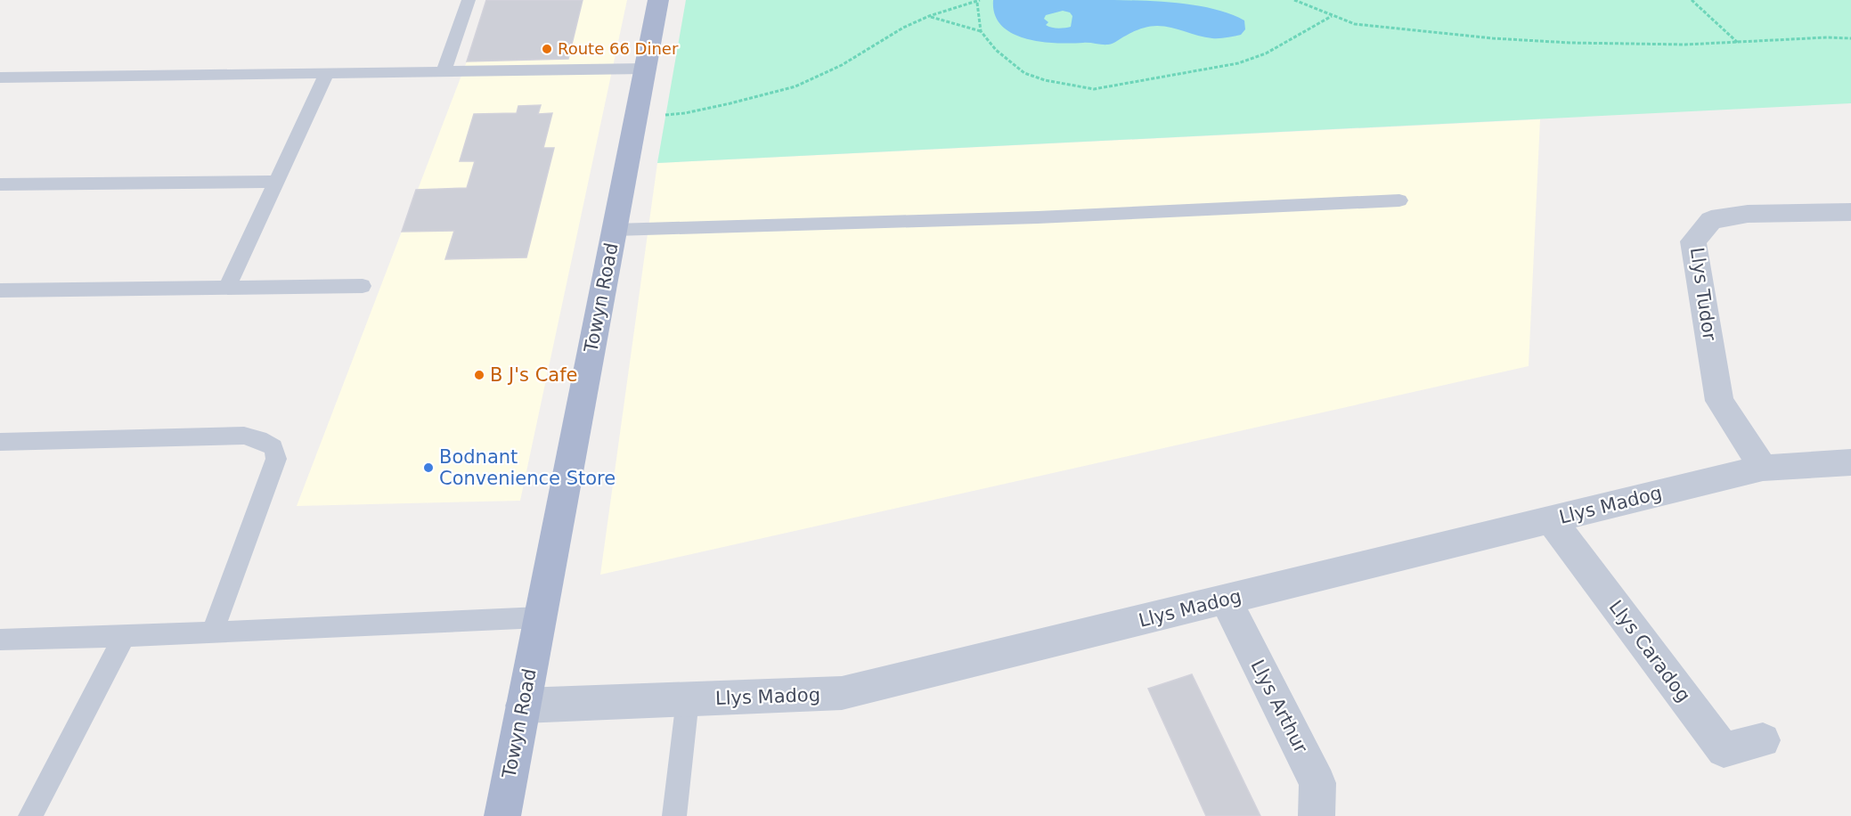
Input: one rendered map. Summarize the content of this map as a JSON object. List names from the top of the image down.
{
  "streets": {
    "main road": ["Towyn Road"],
    "street": [
      "Llys Tudor",
      "Llys Madog",
      "Llys Caradog",
      "Llys Arthur"
    ]
  },
  "crossings": [
    ["Llys Tudor", "Llys Madog"],
    ["Towyn Road", "Llys Madog"],
    ["Llys Madog", "Llys Caradog"],
    ["Llys Madog", "Llys Arthur"]
  ],
  "places": ["Route 66 Diner", "B J's Cafe", "Bodnant Convenience Store"]
}
